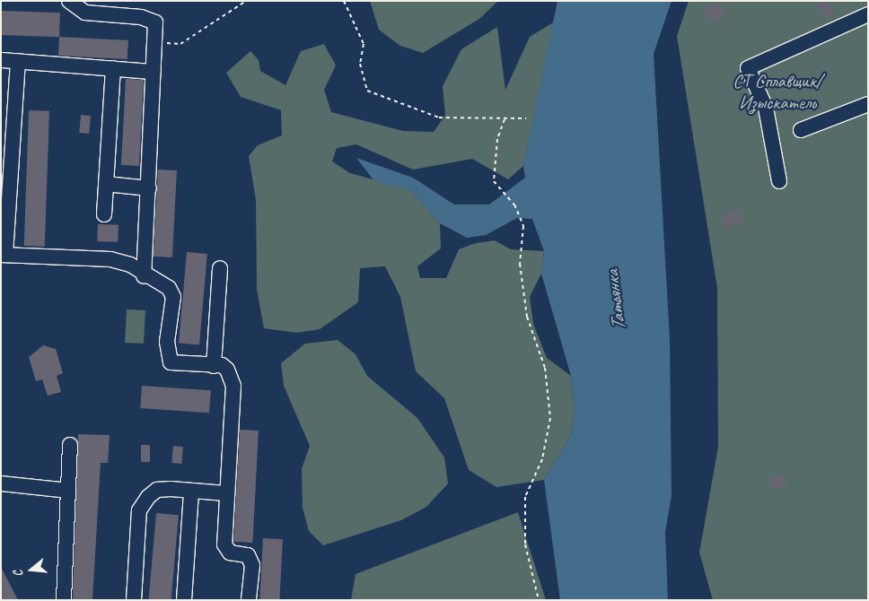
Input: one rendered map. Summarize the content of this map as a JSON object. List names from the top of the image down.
{
  "water": ["Татьянка"],
  "parks": ["СТ Сплавщик/ Изыскатель"],
  "north": "left"
}
